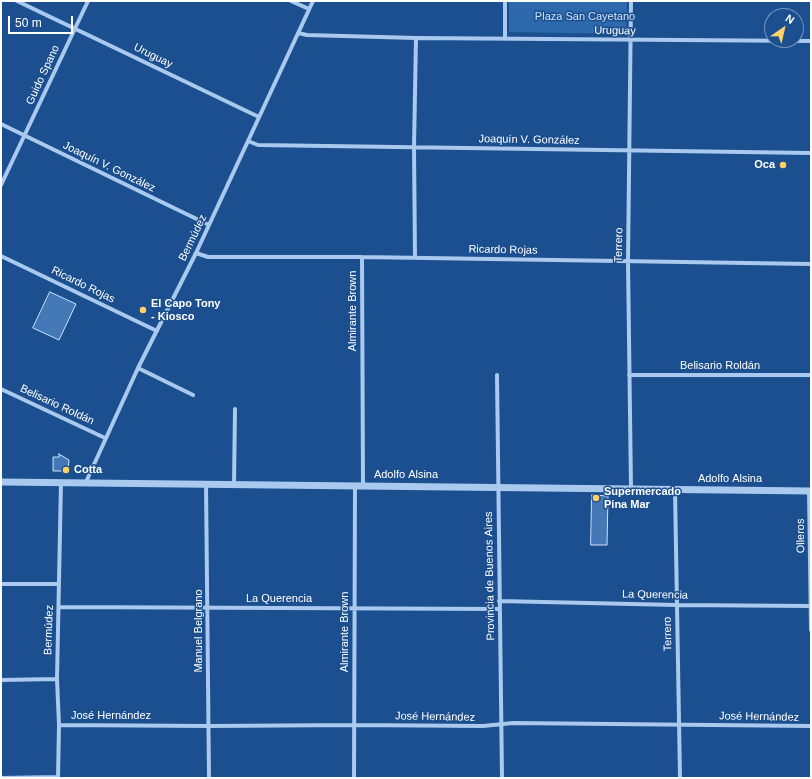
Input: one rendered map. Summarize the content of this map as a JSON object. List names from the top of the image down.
{
  "streets": {
    "street": [
      "Uruguay",
      "Guido Spano",
      "Joaquín V. González",
      "Bermúdez",
      "Terrero",
      "Ricardo Rojas",
      "Almirante Brown",
      "Belisario Roldán",
      "Adolfo Alsina",
      "Olleros",
      "Provincia de Buenos Aires",
      "La Querencia",
      "Manuel Belgrano",
      "José Hernández"
    ]
  },
  "crossings": [
    ["Uruguay", "Guido Spano"],
    ["Uruguay", "Bermúdez"],
    ["Uruguay", "Terrero"],
    ["Guido Spano", "Joaquín V. González"],
    ["Joaquín V. González", "Bermúdez"],
    ["Joaquín V. González", "Terrero"],
    ["Bermúdez", "Ricardo Rojas"],
    ["Bermúdez", "Belisario Roldán"],
    ["Bermúdez", "Adolfo Alsina"],
    ["Bermúdez", "La Querencia"],
    ["Bermúdez", "José Hernández"],
    ["Terrero", "Ricardo Rojas"],
    ["Terrero", "Belisario Roldán"],
    ["Terrero", "Adolfo Alsina"],
    ["Terrero", "La Querencia"],
    ["Terrero", "José Hernández"],
    ["Ricardo Rojas", "Almirante Brown"],
    ["Almirante Brown", "Adolfo Alsina"],
    ["Almirante Brown", "La Querencia"],
    ["Almirante Brown", "José Hernández"],
    ["Adolfo Alsina", "Olleros"],
    ["Adolfo Alsina", "Provincia de Buenos Aires"],
    ["Adolfo Alsina", "Manuel Belgrano"],
    ["Olleros", "La Querencia"],
    ["Provincia de Buenos Aires", "La Querencia"],
    ["Provincia de Buenos Aires", "José Hernández"],
    ["La Querencia", "Manuel Belgrano"],
    ["Manuel Belgrano", "José Hernández"]
  ],
  "parks": ["Plaza San Cayetano"],
  "places": [
    "Oca",
    "El Capo Tony - Kiosco",
    "Cotta",
    "Supermercado Pina Mar"
  ],
  "scale_bar": "50 m",
  "north": "top right"
}
